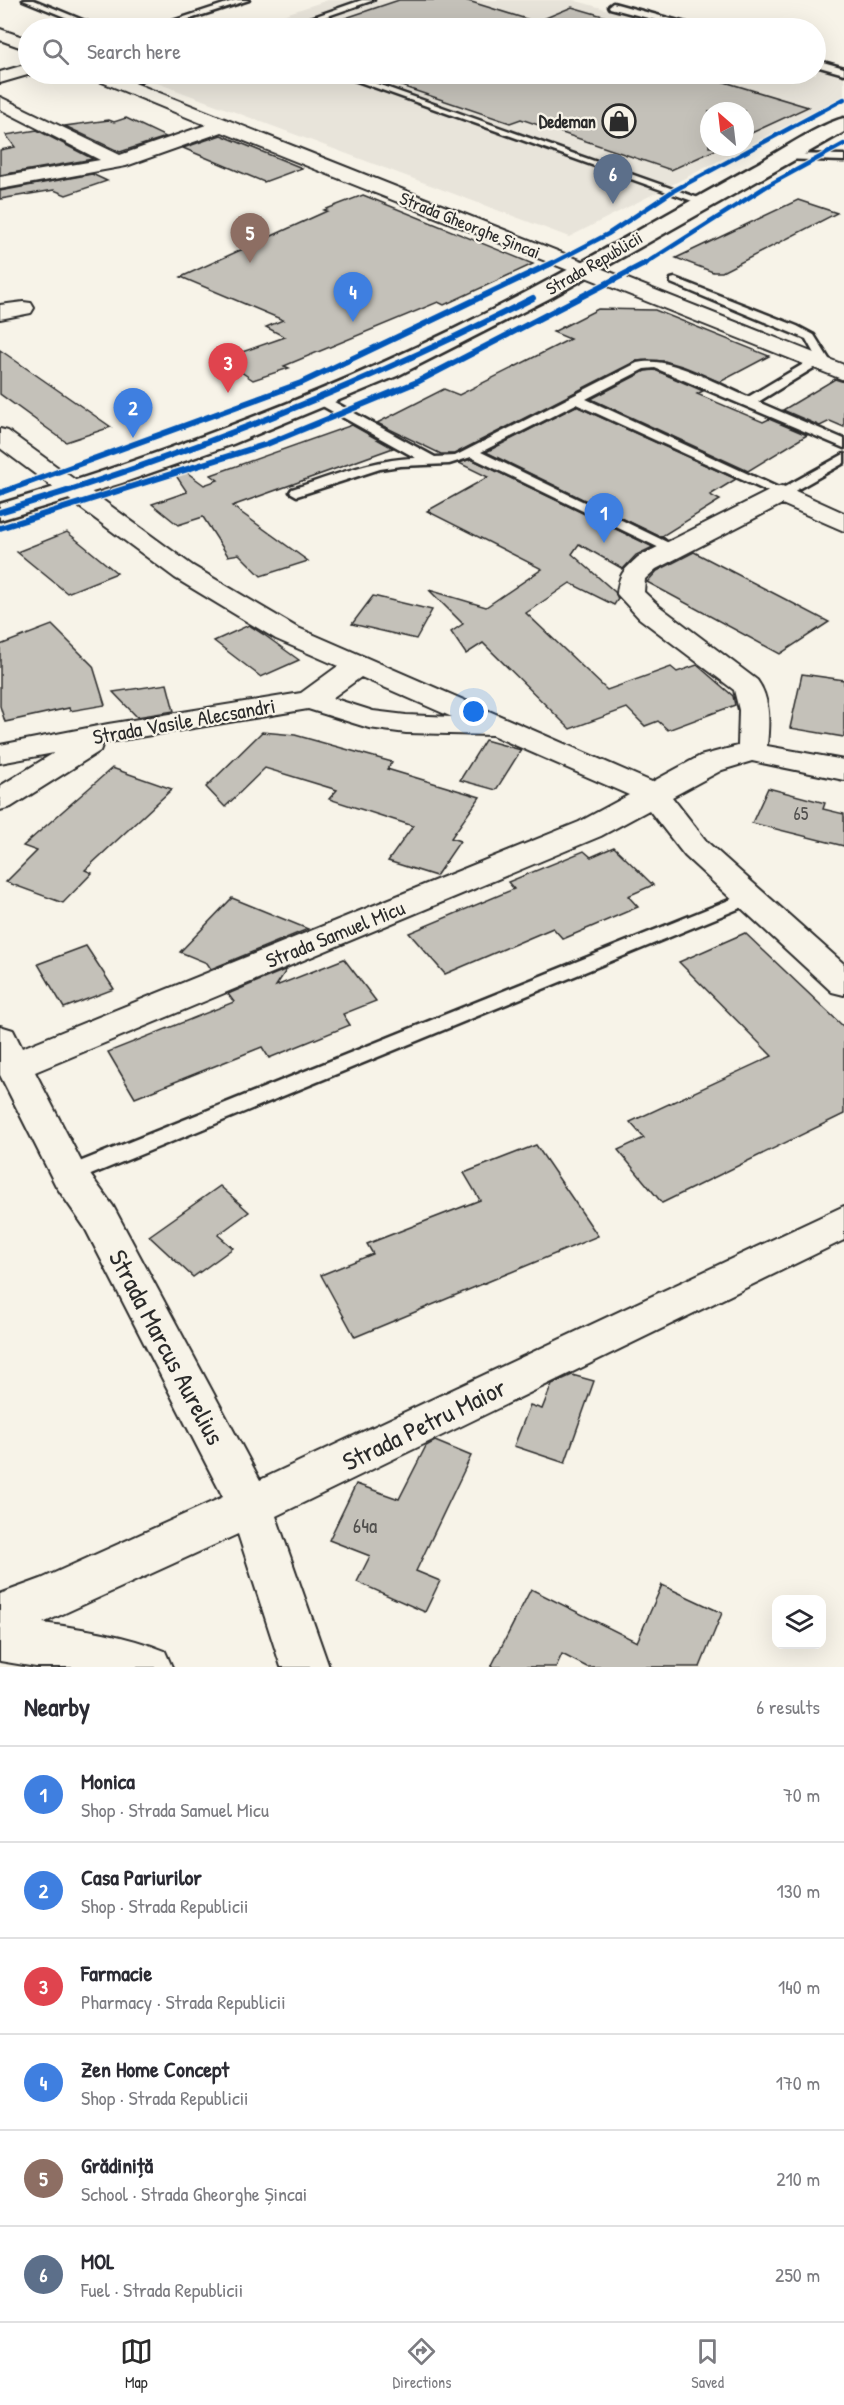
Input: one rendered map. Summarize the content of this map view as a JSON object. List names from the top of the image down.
{
  "streets": {
    "main road": ["Strada Republicii"],
    "street": [
      "Strada Gheorghe Șincai",
      "Strada Vasile Alecsandri",
      "Strada Samuel Micu",
      "Strada Marcus Aurelius",
      "Strada Petru Maior"
    ]
  },
  "crossings": [
    ["Strada Gheorghe Șincai", "Strada Republicii"],
    ["Strada Samuel Micu", "Strada Marcus Aurelius"],
    ["Strada Marcus Aurelius", "Strada Petru Maior"]
  ],
  "places": {
    "shop": ["Dedeman"]
  },
  "house_numbers": ["65", "64a"],
  "north": "top left",
  "page": {
    "search": "Search here",
    "pins": [
      "6",
      "5",
      "4",
      "3",
      "2",
      "1"
    ],
    "heading": ["Nearby", "6 results"],
    "list": [
      {
        "mark": "1",
        "name": "Monica",
        "note": "Shop · Strada Samuel Micu",
        "value": "70 m"
      },
      {
        "mark": "2",
        "name": "Casa Pariurilor",
        "note": "Shop · Strada Republicii",
        "value": "130 m"
      },
      {
        "mark": "3",
        "name": "Farmacie",
        "note": "Pharmacy · Strada Republicii",
        "value": "140 m"
      },
      {
        "mark": "4",
        "name": "Zen Home Concept",
        "note": "Shop · Strada Republicii",
        "value": "170 m"
      },
      {
        "mark": "5",
        "name": "Grădiniță",
        "note": "School · Strada Gheorghe Șincai",
        "value": "210 m"
      },
      {
        "mark": "6",
        "name": "MOL",
        "note": "Fuel · Strada Republicii",
        "value": "250 m"
      }
    ],
    "nav": ["Map", "Directions", "Saved"]
  }
}
